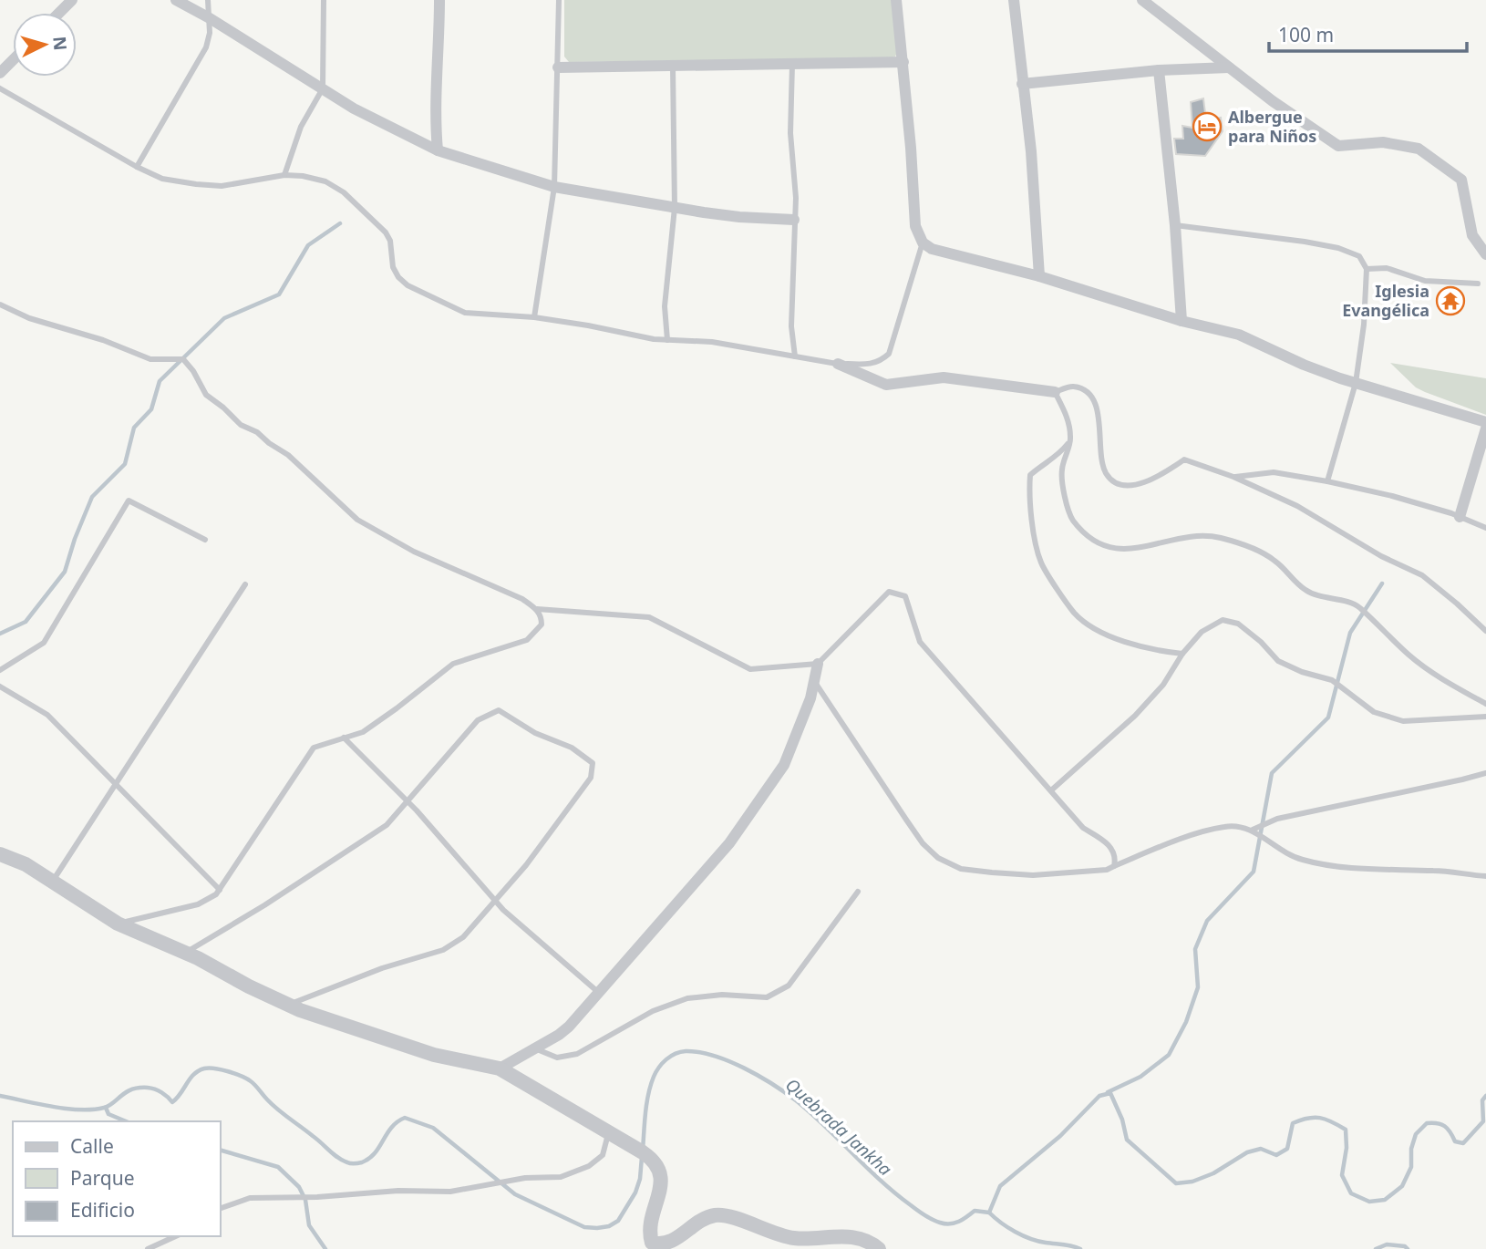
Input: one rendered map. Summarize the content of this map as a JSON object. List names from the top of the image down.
{
  "water": ["Quebrada Jankha"],
  "places": {
    "hotel": ["Albergue para Niños"],
    "temple": ["Iglesia Evangélica"]
  },
  "legend": ["Calle", "Parque", "Edificio"],
  "scale_bar": "100 m",
  "north": "right"
}
